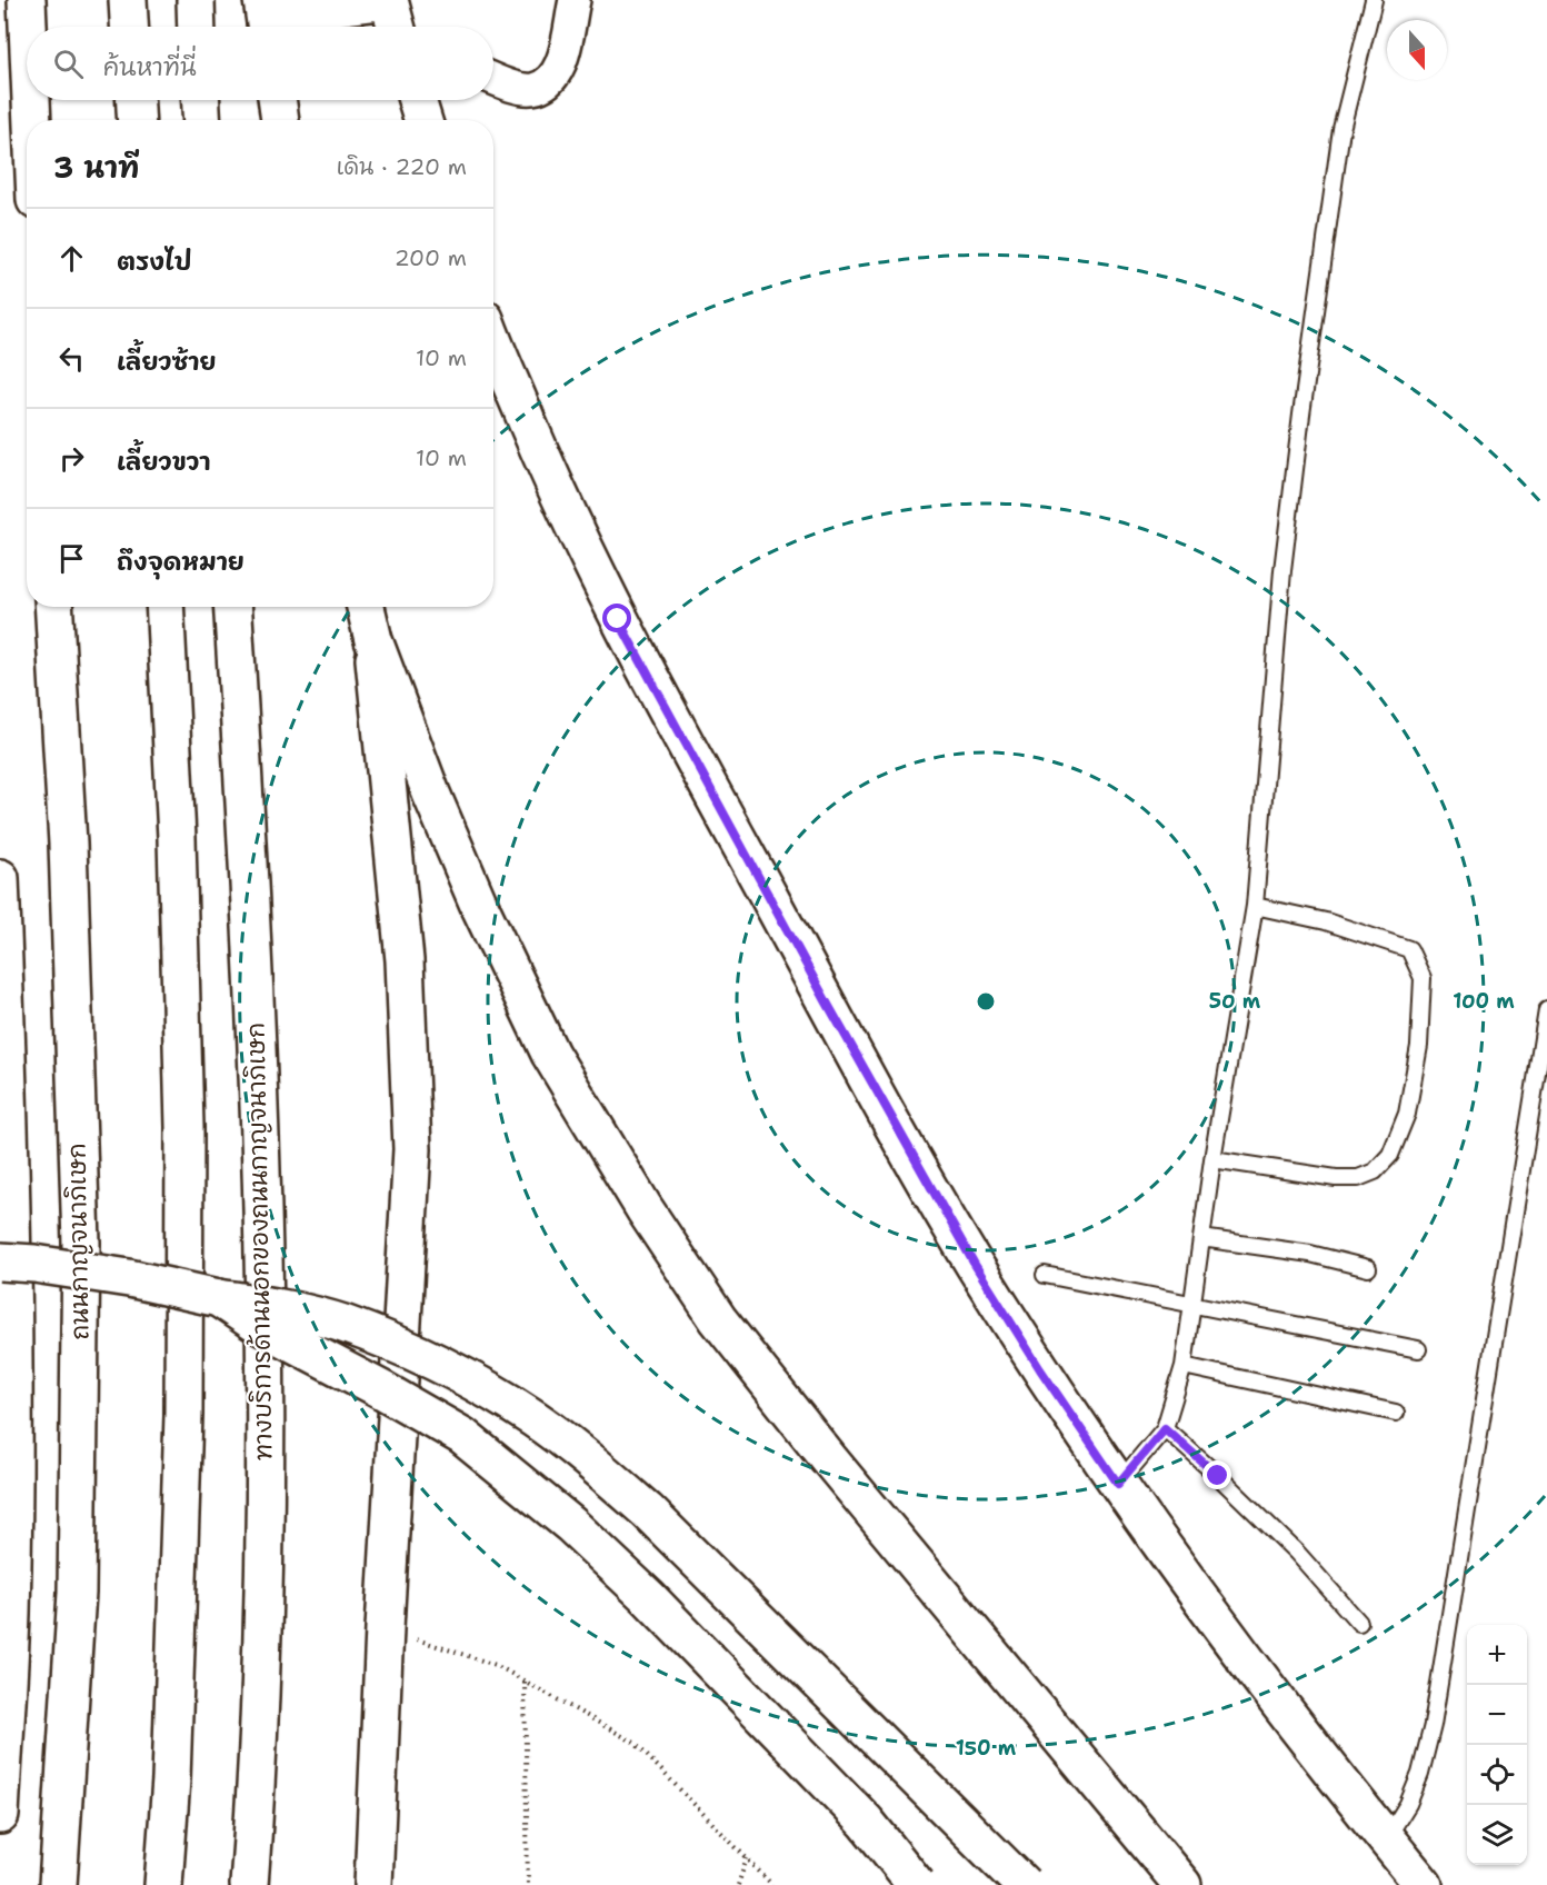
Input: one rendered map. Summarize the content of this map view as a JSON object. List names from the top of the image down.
{
  "streets": {
    "main road": ["ถนนกาญจนาภิเษก", "ทางบริการด้านนอกของถนนกาญจนาภิเษก"]
  },
  "north": "bottom",
  "page": {
    "search": "ค้นหาที่นี่",
    "heading": ["3 นาที", "เดิน · 220 m"],
    "list": [
      ["ตรงไป", "200 m"],
      ["เลี้ยวซ้าย", "10 m"],
      ["เลี้ยวขวา", "10 m"],
      "ถึงจุดหมาย"
    ],
    "map_buttons": ["+", "−"]
  },
  "rings": ["50 m", "100 m", "150 m"]
}
